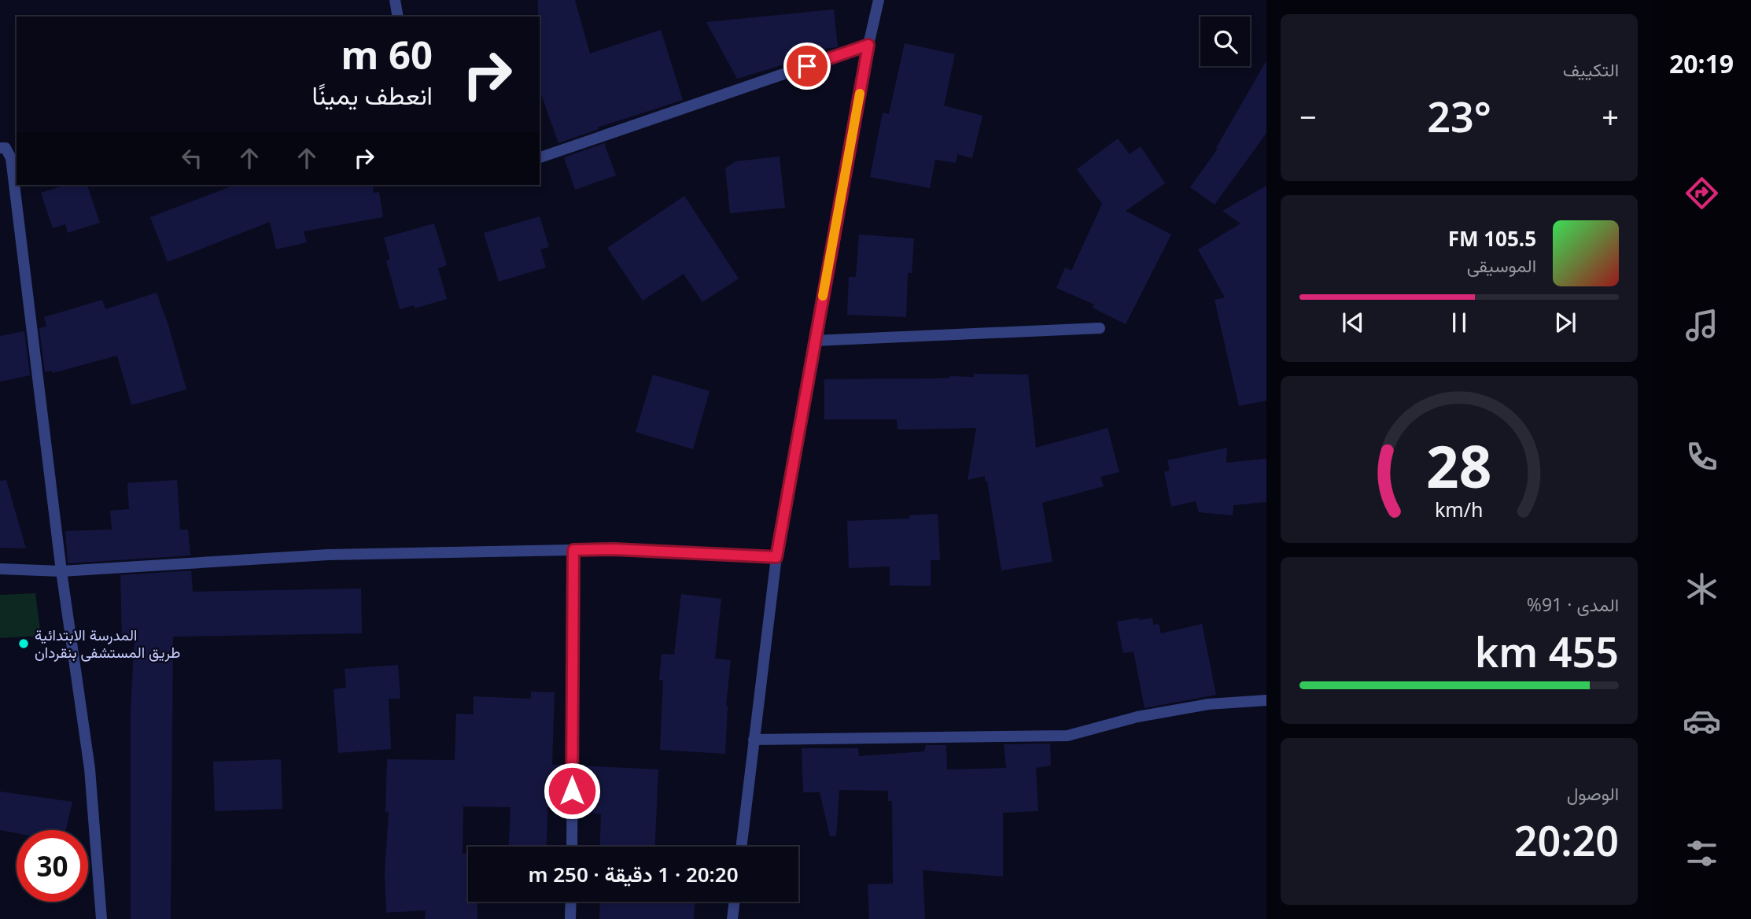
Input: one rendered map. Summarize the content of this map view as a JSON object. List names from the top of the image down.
{
  "places": ["المدرسة الابتدائية طريق المستشفى بنقردان"],
  "page": {
    "tabs": "20:19",
    "tile": [
      "التكييف",
      ["المدى · 91%", "455 km"],
      ["الوصول", "20:20"]
    ],
    "turn": ["60 m", "انعطف يمينًا"],
    "heat": ["−", "23°", "+"],
    "song": ["105.5 FM", "الموسيقى"],
    "limit": "30",
    "trip": "20:20 · 1 دقيقة · 250 m",
    "gauge": ["28", "km/h"]
  }
}
